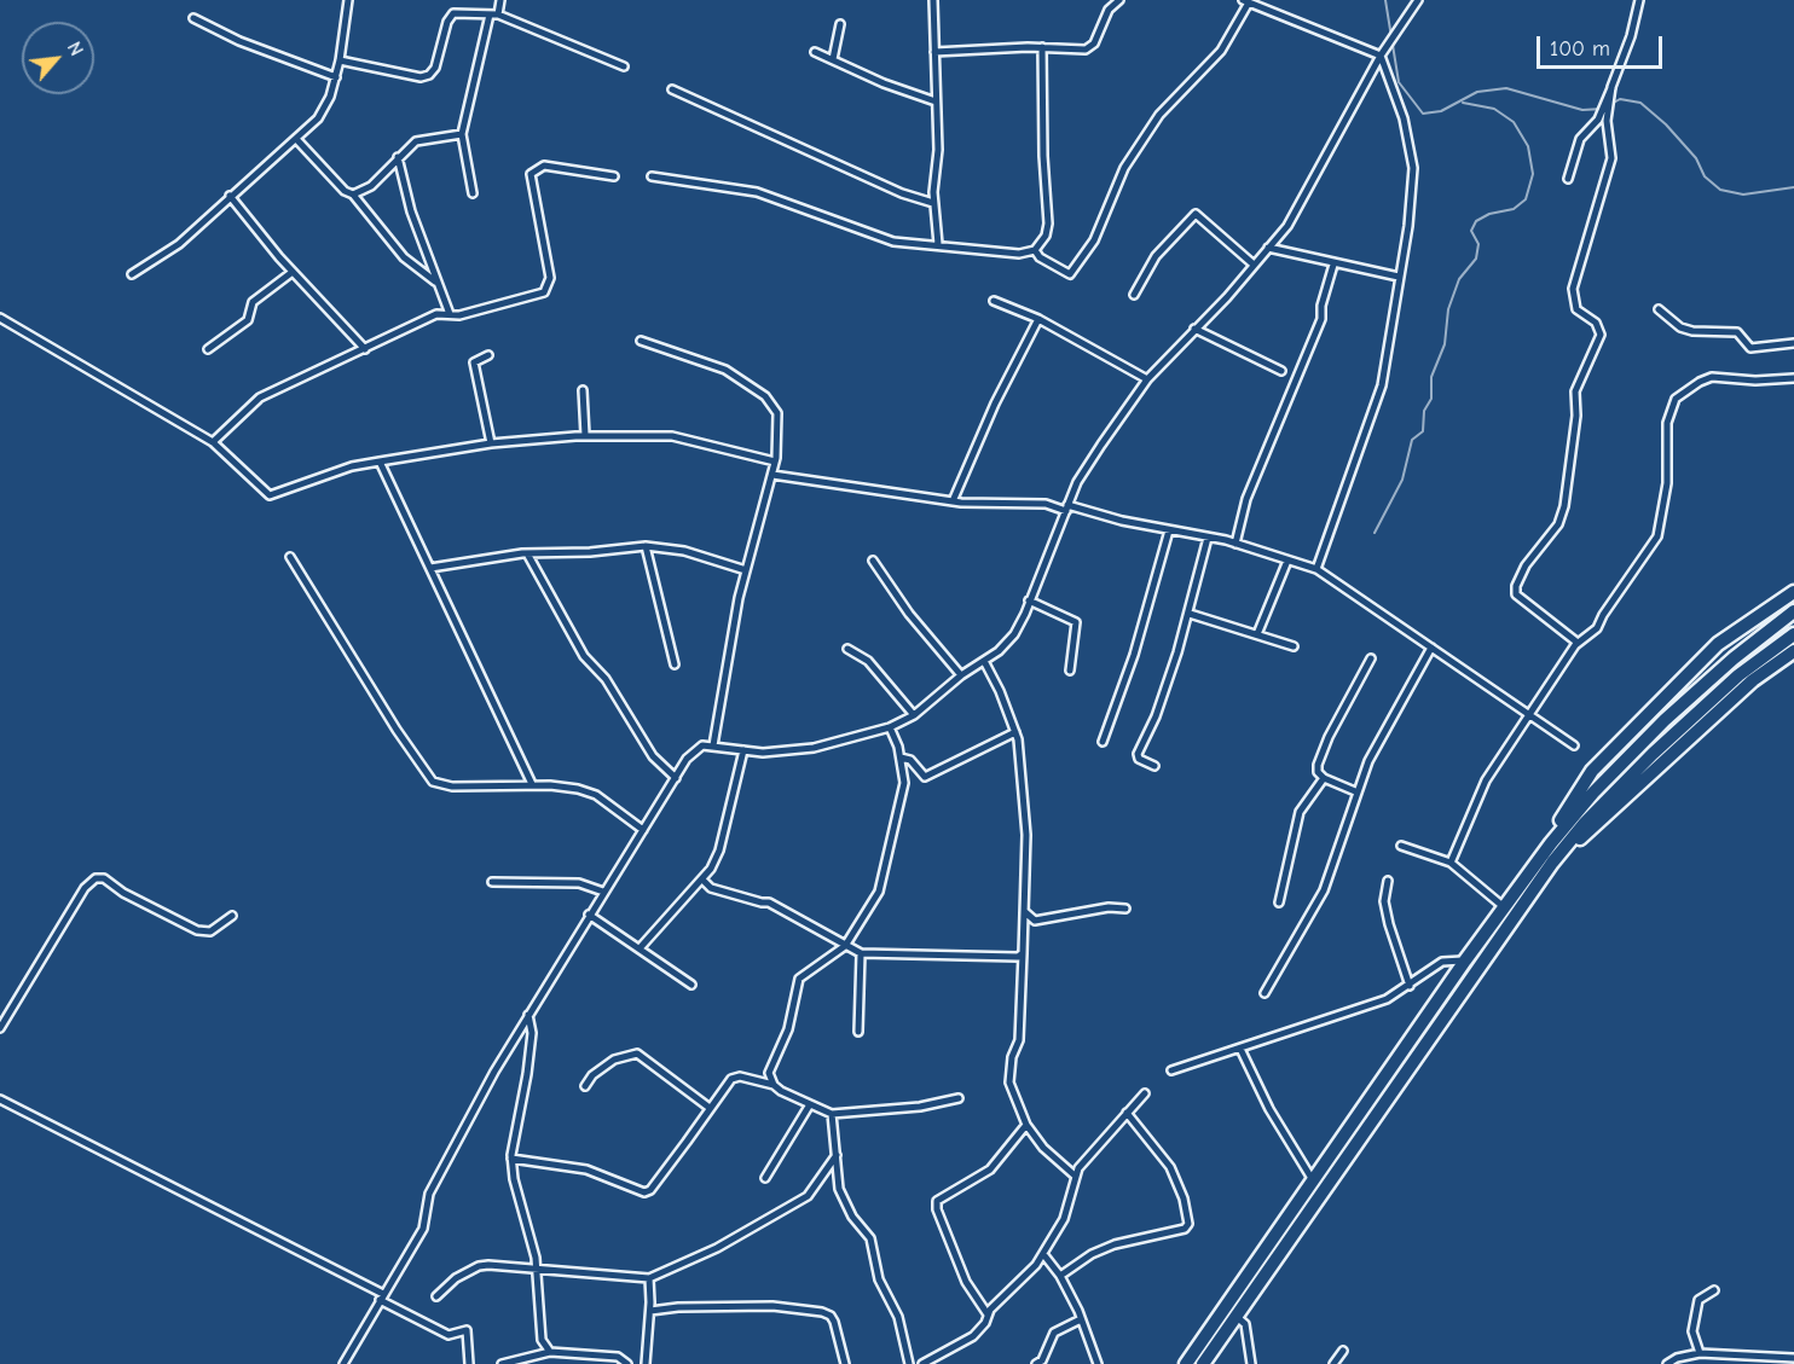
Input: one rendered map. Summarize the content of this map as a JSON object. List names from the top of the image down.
{
  "scale_bar": "100 m",
  "north": "top right"
}
